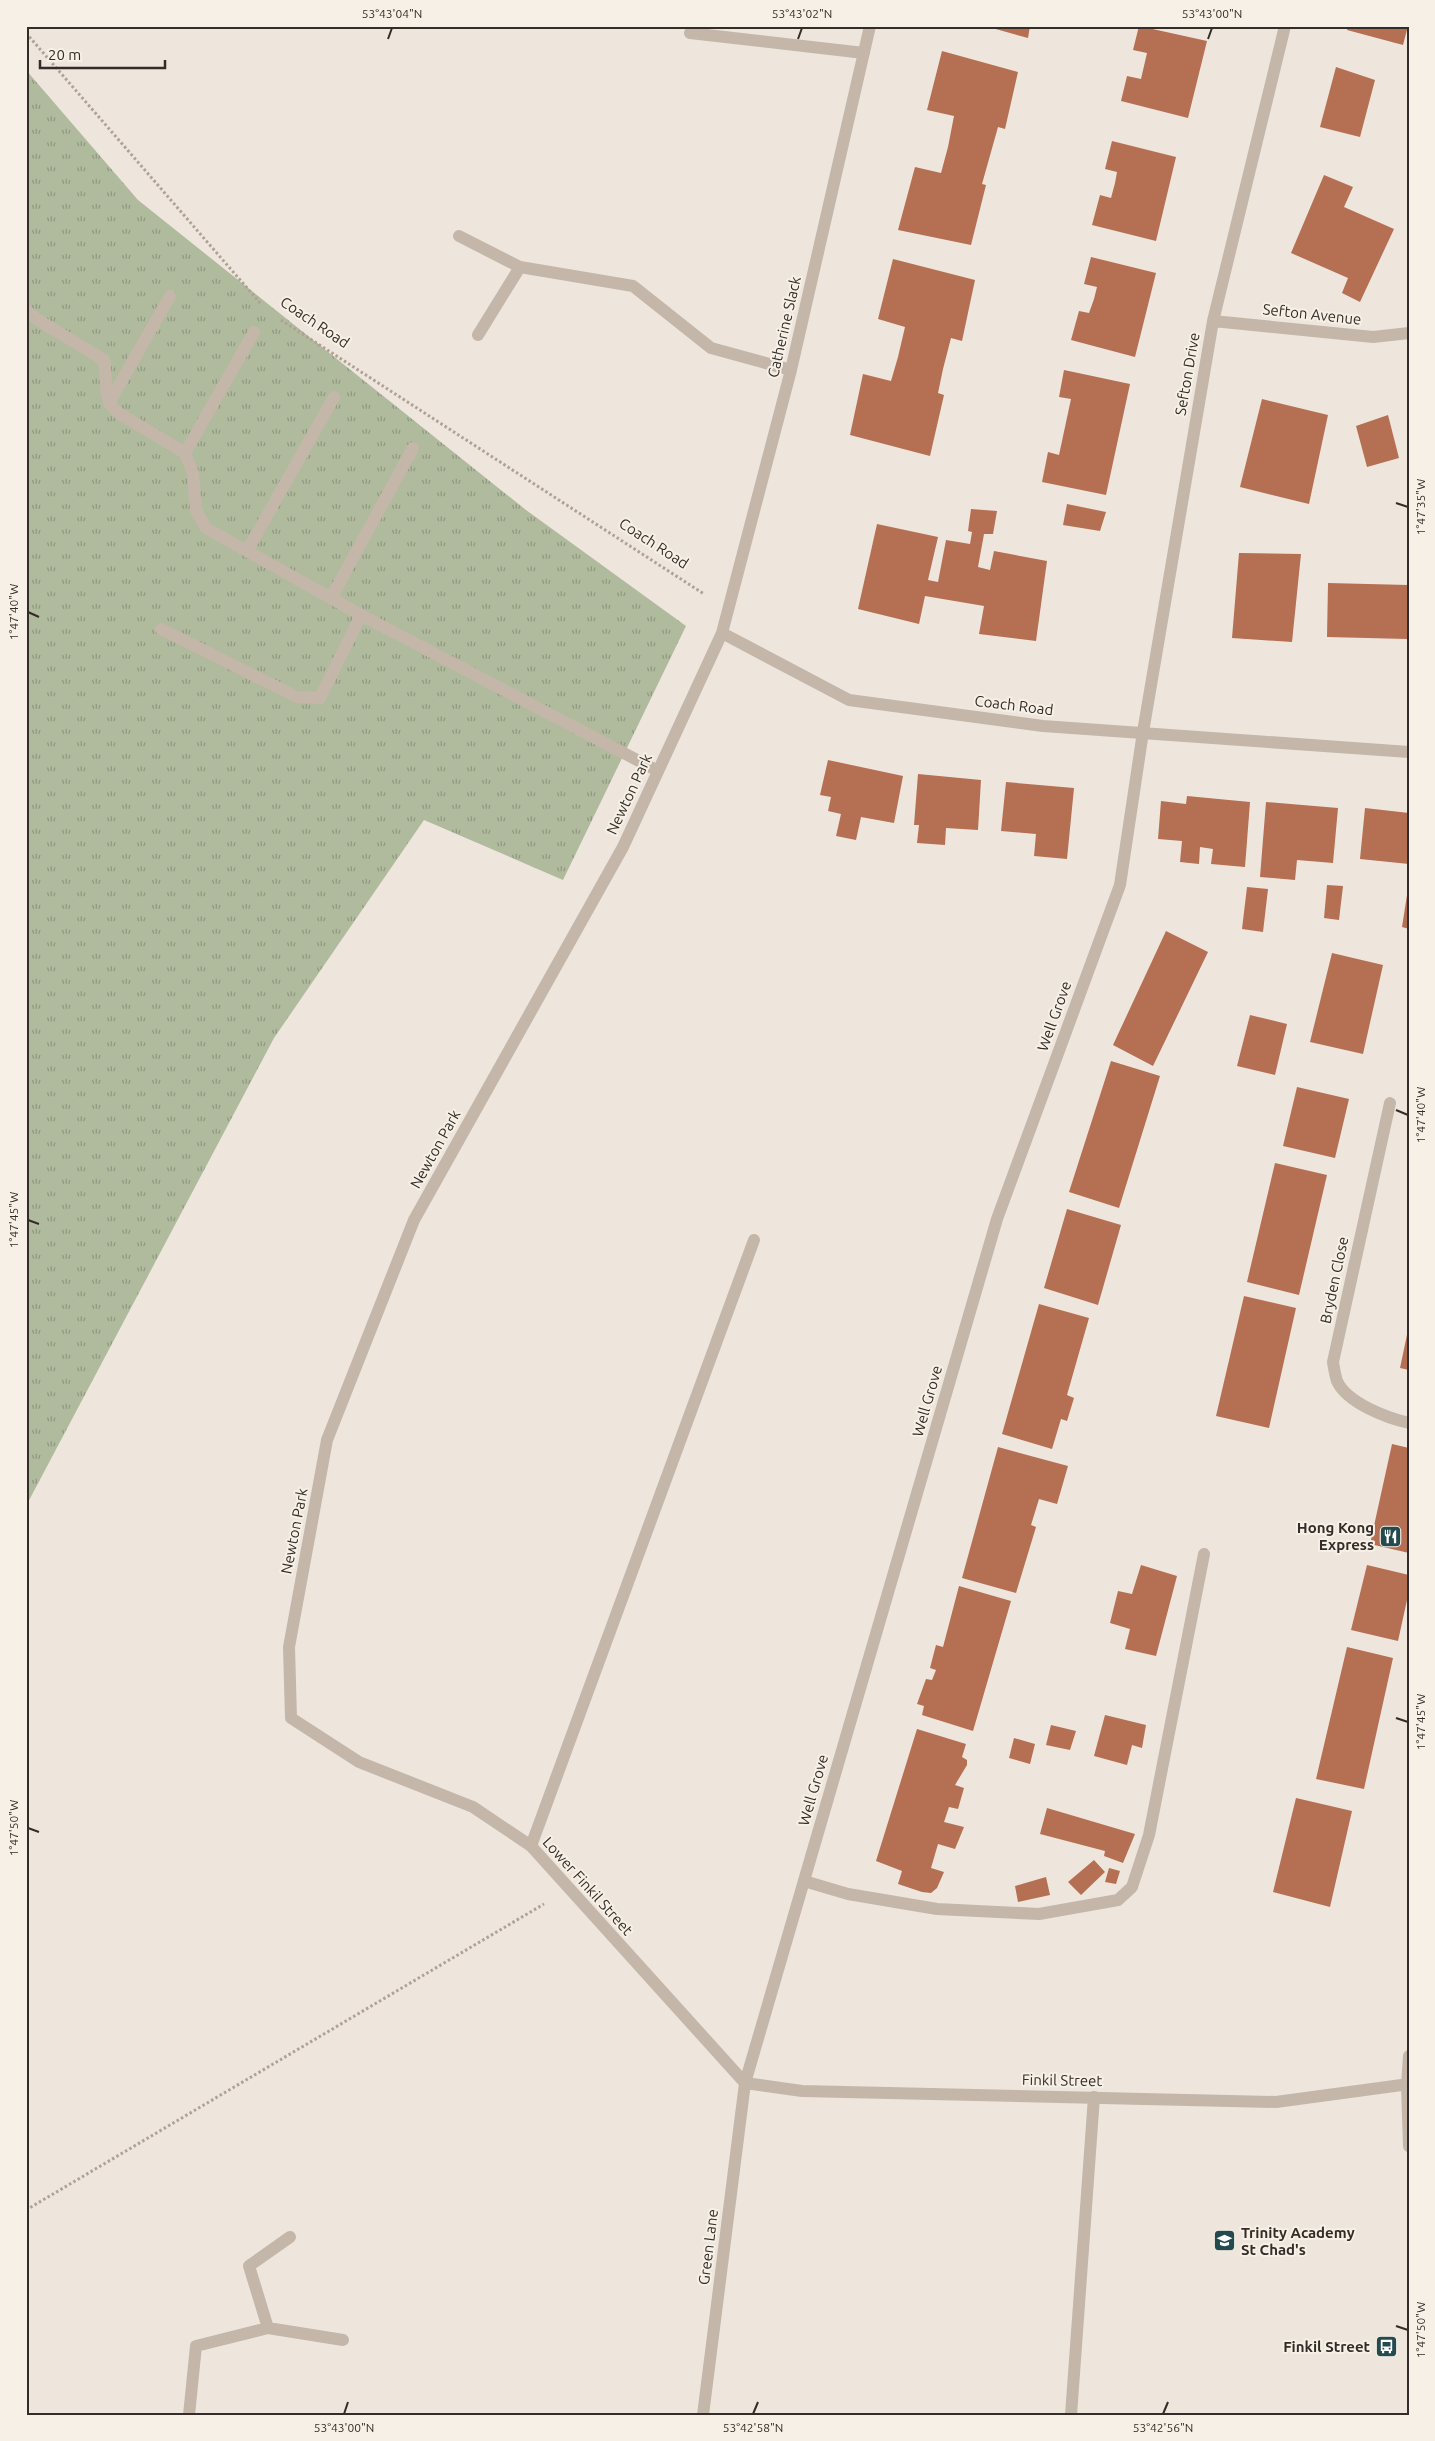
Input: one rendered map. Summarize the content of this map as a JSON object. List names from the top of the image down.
{
  "streets": {
    "street": [
      "Sefton Avenue",
      "Coach Road",
      "Catherine Slack",
      "Sefton Drive",
      "Newton Park",
      "Well Grove",
      "Bryden Close",
      "Lower Finkil Street",
      "Finkil Street",
      "Green Lane"
    ]
  },
  "crossings": [
    ["Sefton Avenue", "Sefton Drive"],
    ["Coach Road", "Catherine Slack"],
    ["Coach Road", "Sefton Drive"],
    ["Coach Road", "Newton Park"],
    ["Coach Road", "Well Grove"],
    ["Catherine Slack", "Newton Park"],
    ["Sefton Drive", "Well Grove"],
    ["Newton Park", "Lower Finkil Street"],
    ["Well Grove", "Lower Finkil Street"],
    ["Well Grove", "Finkil Street"],
    ["Well Grove", "Green Lane"],
    ["Lower Finkil Street", "Finkil Street"],
    ["Lower Finkil Street", "Green Lane"],
    ["Finkil Street", "Green Lane"]
  ],
  "places": {
    "restaurant": ["Hong Kong Express"],
    "school or university": ["Trinity Academy St Chad's"],
    "bus stop": ["Finkil Street"]
  },
  "scale_bar": "20 m",
  "coordinates": [
    "53°43'04\"N",
    "53°43'02\"N",
    "53°43'00\"N",
    "1°47'35\"W",
    "1°47'40\"W",
    "1°47'45\"W",
    "1°47'50\"W",
    "53°42'58\"N",
    "53°42'56\"N"
  ]
}
